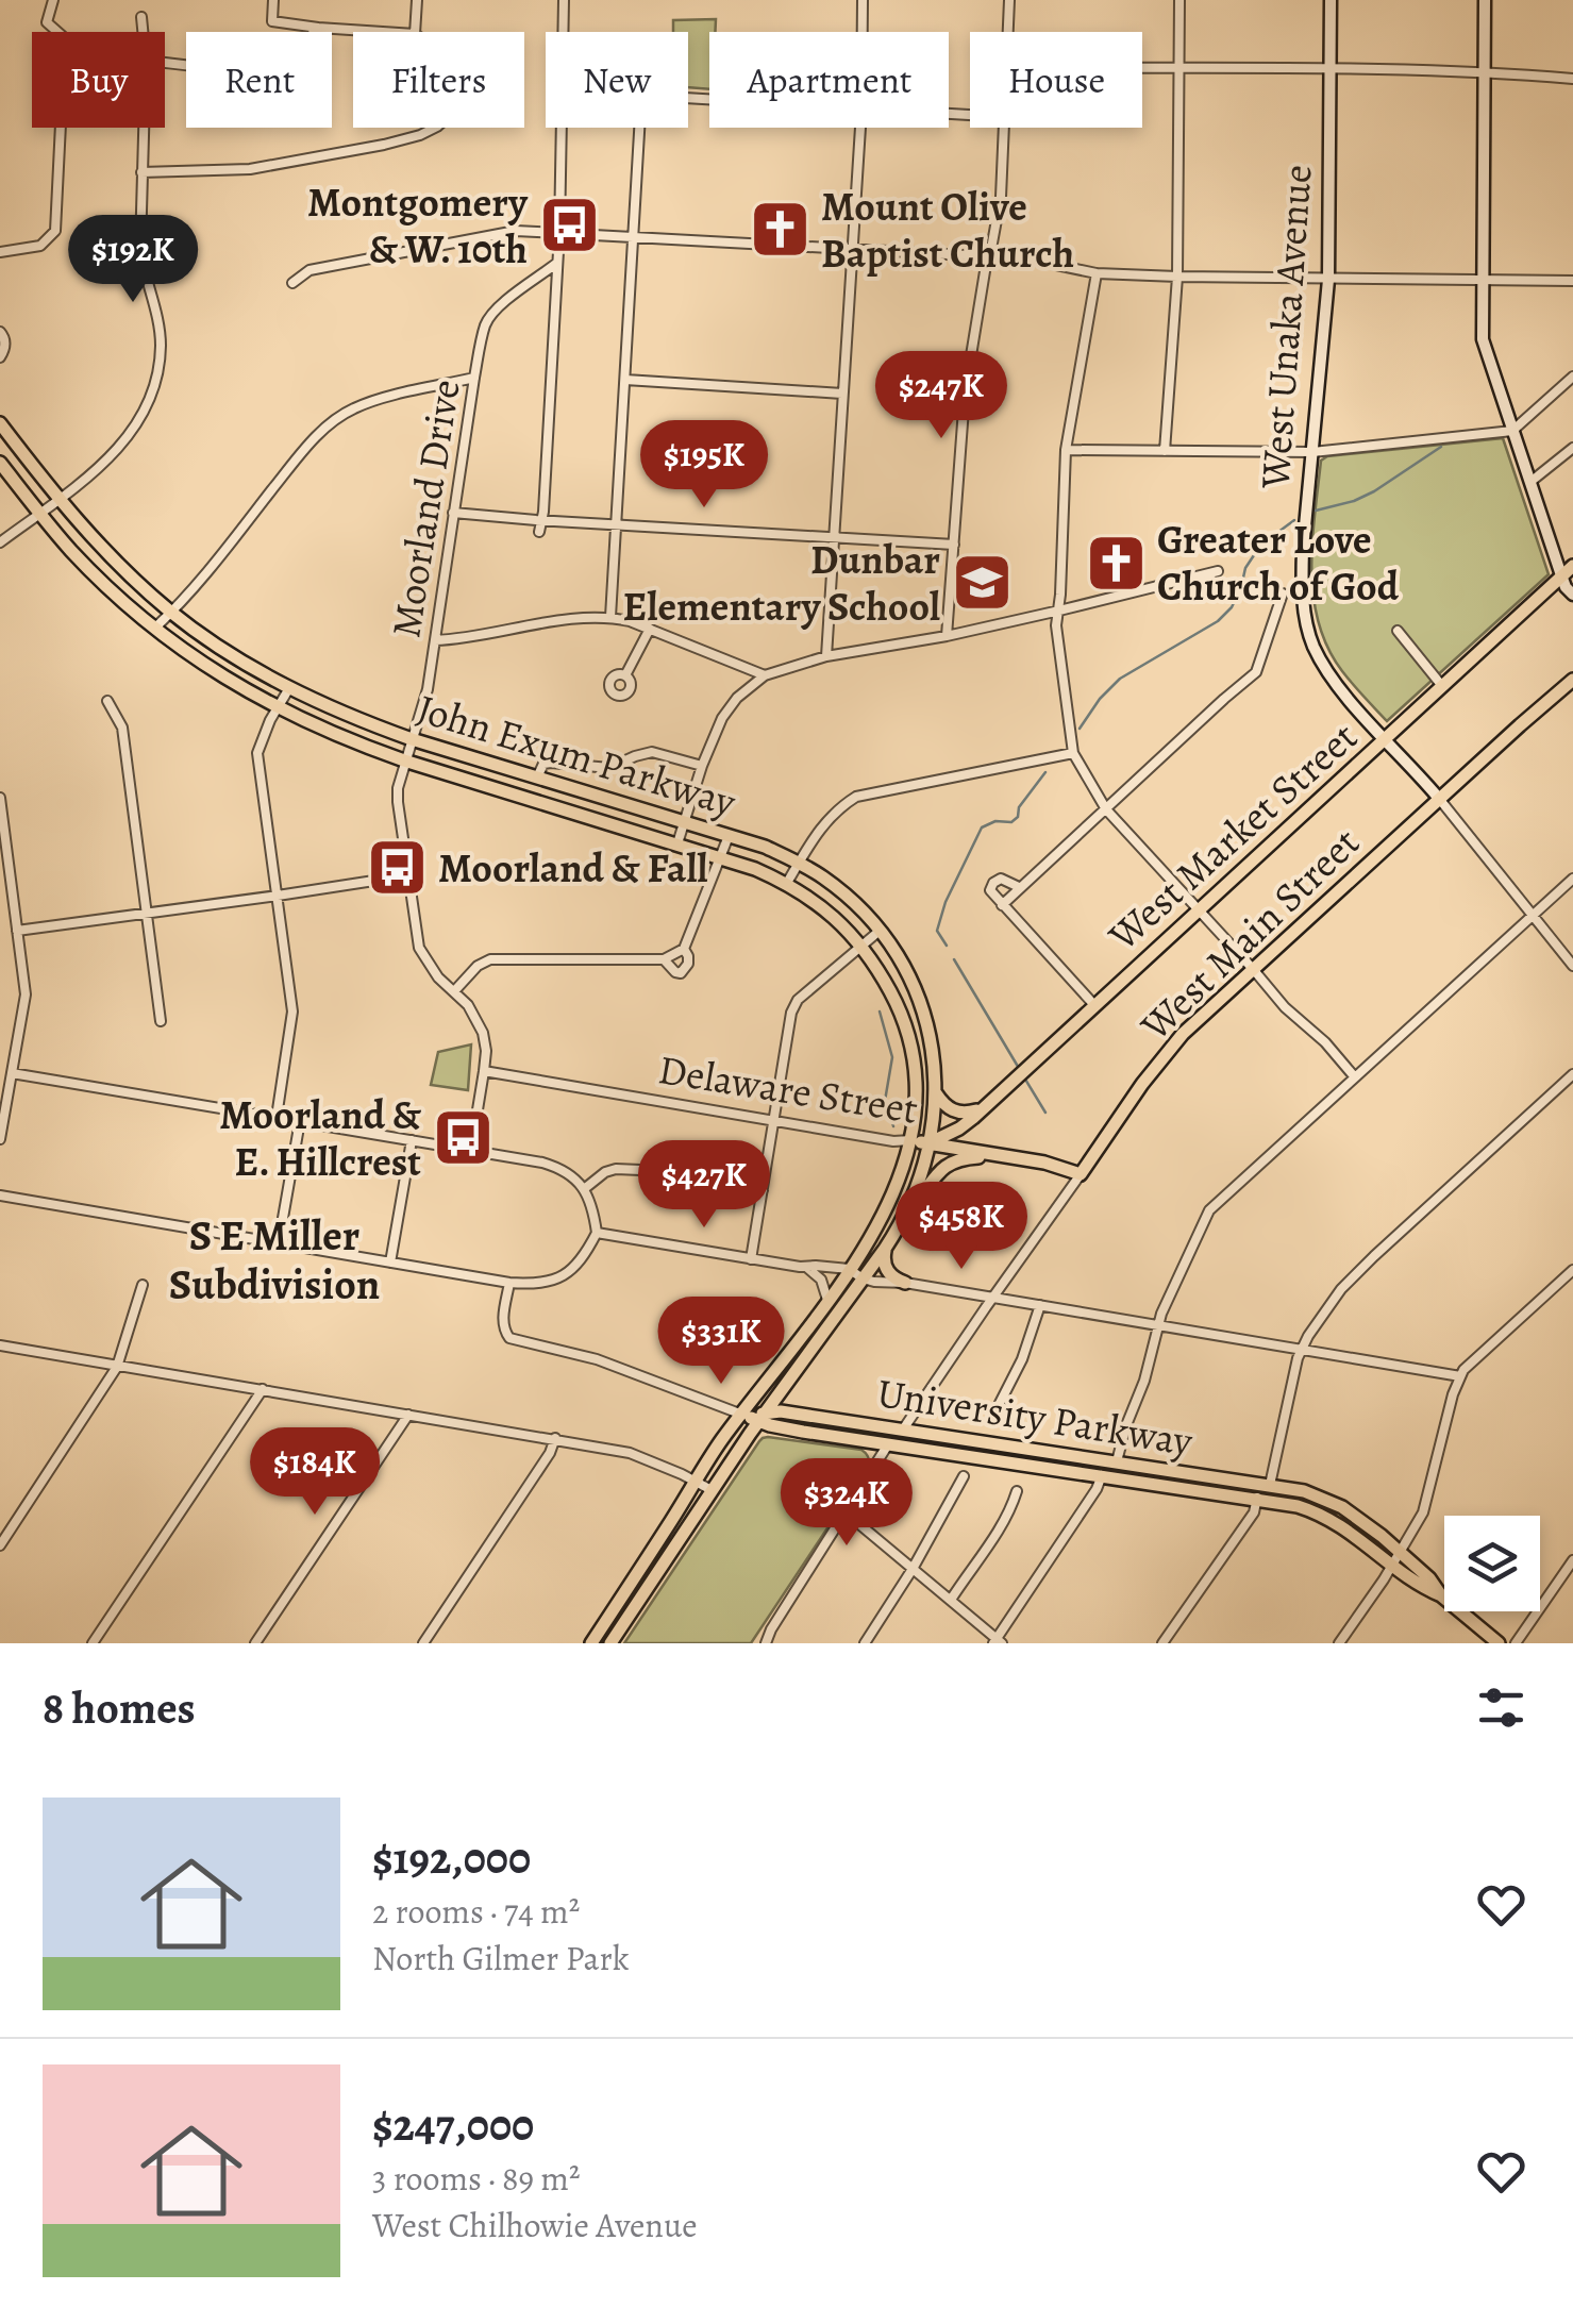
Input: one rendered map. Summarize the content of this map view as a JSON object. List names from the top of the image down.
{
  "streets": {
    "main road": [
      "West Unaka Avenue",
      "John Exum Parkway",
      "West Market Street",
      "West Main Street",
      "Delaware Street",
      "University Parkway"
    ],
    "street": ["Moorland Drive"]
  },
  "crossings": [
    ["West Unaka Avenue", "West Market Street"],
    ["West Unaka Avenue", "West Main Street"],
    ["Moorland Drive", "John Exum Parkway"],
    ["Moorland Drive", "Delaware Street"],
    ["John Exum Parkway", "West Market Street"],
    ["John Exum Parkway", "Delaware Street"],
    ["West Market Street", "Delaware Street"],
    ["West Main Street", "Delaware Street"],
    ["West Main Street", "University Parkway"]
  ],
  "districts": ["S E Miller Subdivision"],
  "places": {
    "bus stop": ["Montgomery & W. 10th", "Moorland & Fall", "Moorland & E. Hillcrest"],
    "church": ["Mount Olive Baptist Church", "Greater Love Church of God"],
    "school or university": ["Dunbar Elementary School"]
  },
  "page": {
    "chip": [
      "Buy",
      "Rent",
      "Filters",
      "New",
      "Apartment",
      "House"
    ],
    "price": [
      "$192K",
      "$247K",
      "$195K",
      "$427K",
      "$458K",
      "$331K",
      "$184K",
      "$324K"
    ],
    "heading": "8 homes",
    "list": [
      {
        "name": "$192,000",
        "note": "2 rooms · 74 m² · North Gilmer Park"
      },
      {
        "name": "$247,000",
        "note": "3 rooms · 89 m² · West Chilhowie Avenue"
      }
    ]
  }
}
